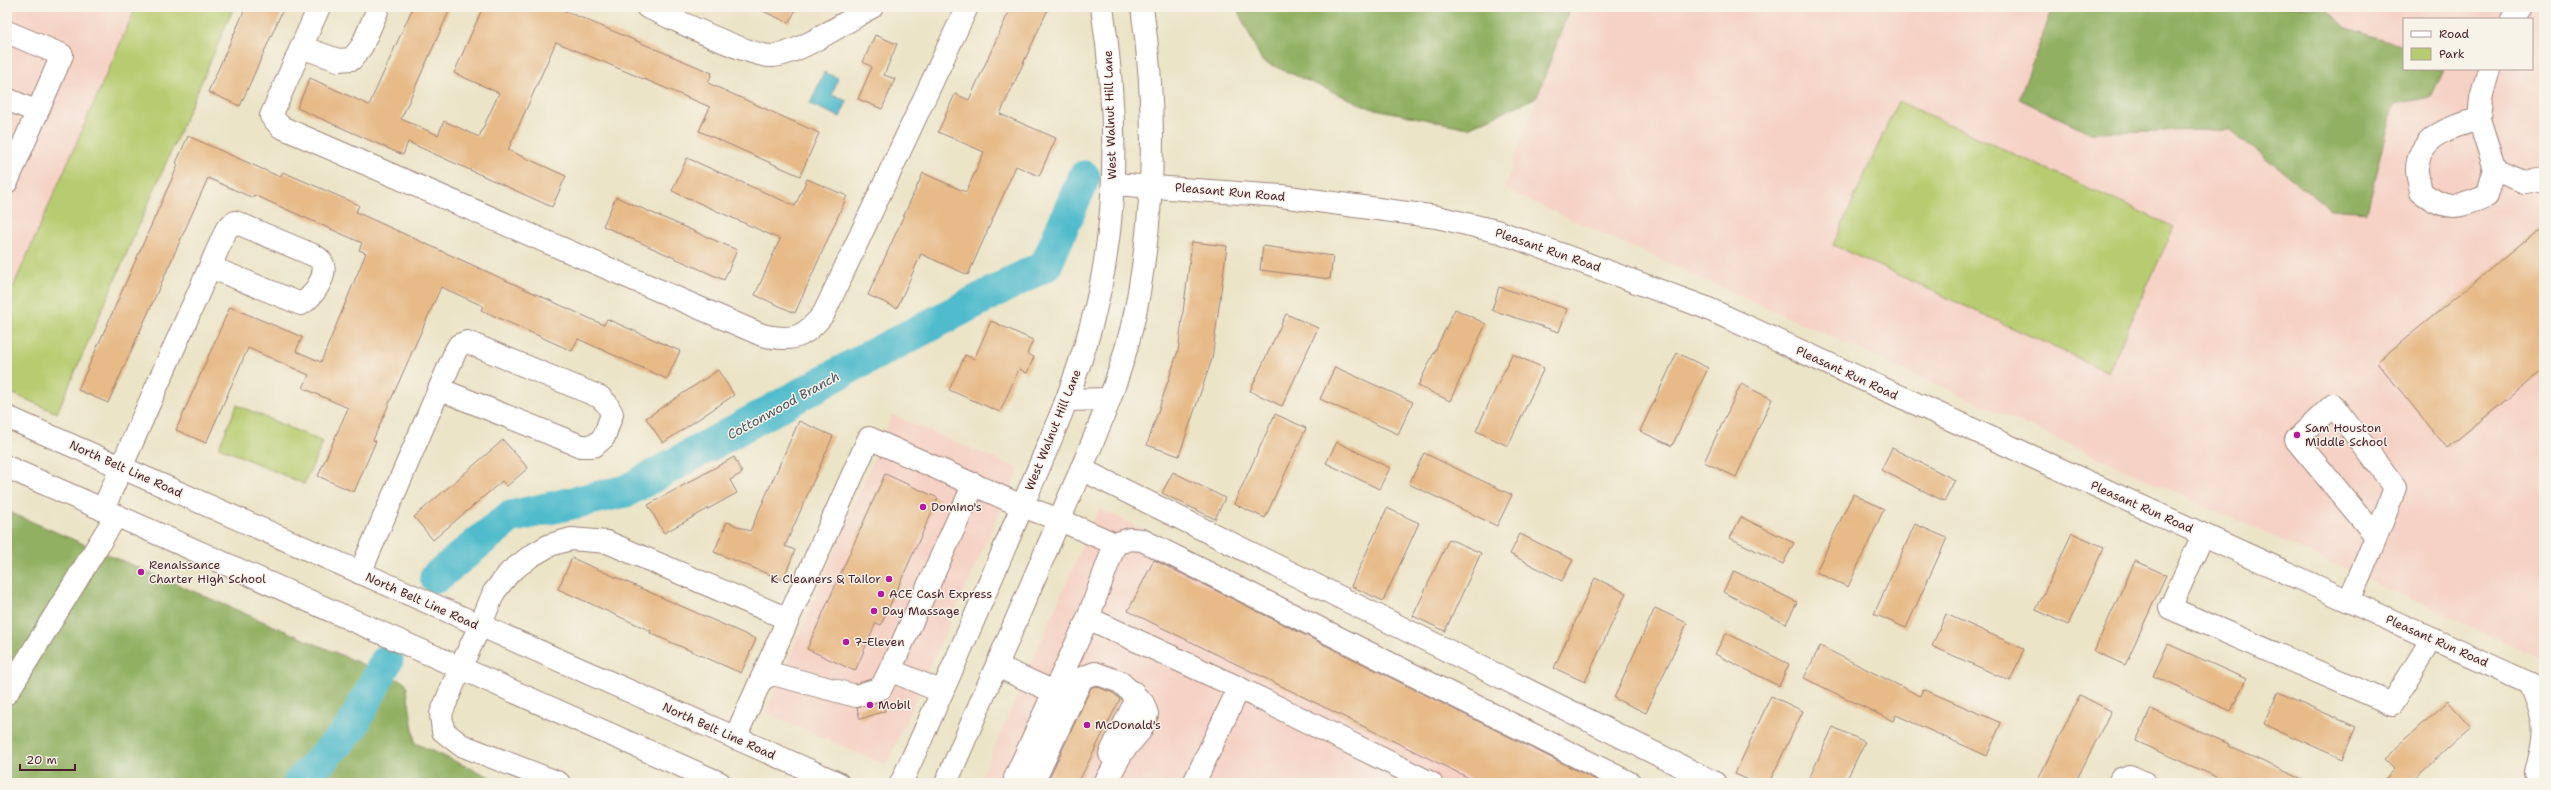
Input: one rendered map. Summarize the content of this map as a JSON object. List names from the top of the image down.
{
  "streets": {
    "main road": ["West Walnut Hill Lane", "Pleasant Run Road", "North Belt Line Road"]
  },
  "crossings": [
    ["West Walnut Hill Lane", "Pleasant Run Road"]
  ],
  "water": ["Cottonwood Branch"],
  "places": [
    "Sam Houston Middle School",
    "Domino's",
    "Renaissance Charter High School",
    "K Cleaners & Tailor",
    "ACE Cash Express",
    "Day Massage",
    "7-Eleven",
    "Mobil",
    "McDonald's"
  ],
  "legend": ["Road", "Park"],
  "scale_bar": "20 m"
}
